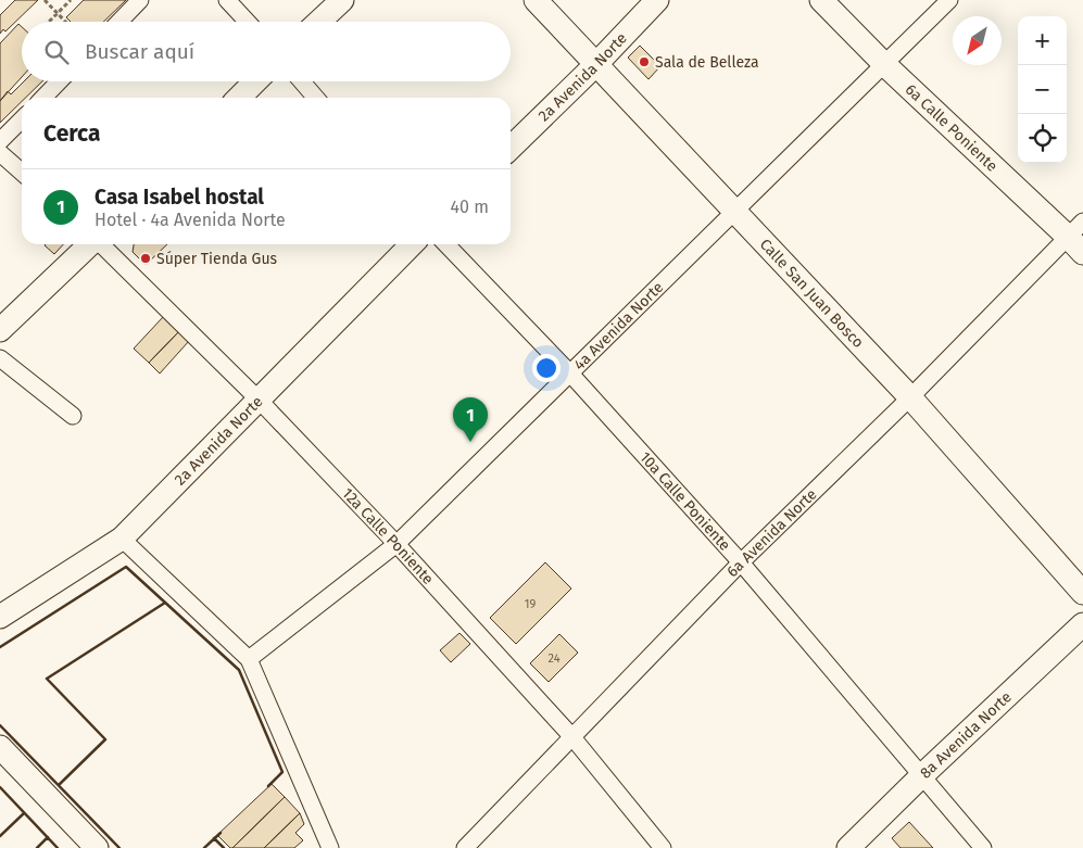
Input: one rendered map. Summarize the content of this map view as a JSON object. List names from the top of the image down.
{
  "streets": {
    "street": [
      "2a Avenida Norte",
      "6a Calle Poniente",
      "Calle San Juan Bosco",
      "4a Avenida Norte",
      "10a Calle Poniente",
      "6a Avenida Norte",
      "12a Calle Poniente",
      "8a Avenida Norte"
    ]
  },
  "crossings": [
    ["2a Avenida Norte", "Calle San Juan Bosco"],
    ["2a Avenida Norte", "12a Calle Poniente"],
    ["6a Calle Poniente", "4a Avenida Norte"],
    ["6a Calle Poniente", "6a Avenida Norte"],
    ["Calle San Juan Bosco", "4a Avenida Norte"],
    ["Calle San Juan Bosco", "6a Avenida Norte"],
    ["4a Avenida Norte", "10a Calle Poniente"],
    ["4a Avenida Norte", "12a Calle Poniente"],
    ["10a Calle Poniente", "6a Avenida Norte"],
    ["10a Calle Poniente", "8a Avenida Norte"],
    ["6a Avenida Norte", "12a Calle Poniente"]
  ],
  "places": ["Sala de Belleza", "Súper Tienda Gus"],
  "house_numbers": ["19", "24"],
  "north": "bottom left",
  "page": {
    "map_buttons": ["+", "−"],
    "search": "Buscar aquí",
    "heading": "Cerca",
    "list": [
      {
        "mark": "1",
        "name": "Casa Isabel hostal",
        "note": "Hotel · 4a Avenida Norte",
        "value": "40 m"
      }
    ],
    "pins": "1"
  }
}
